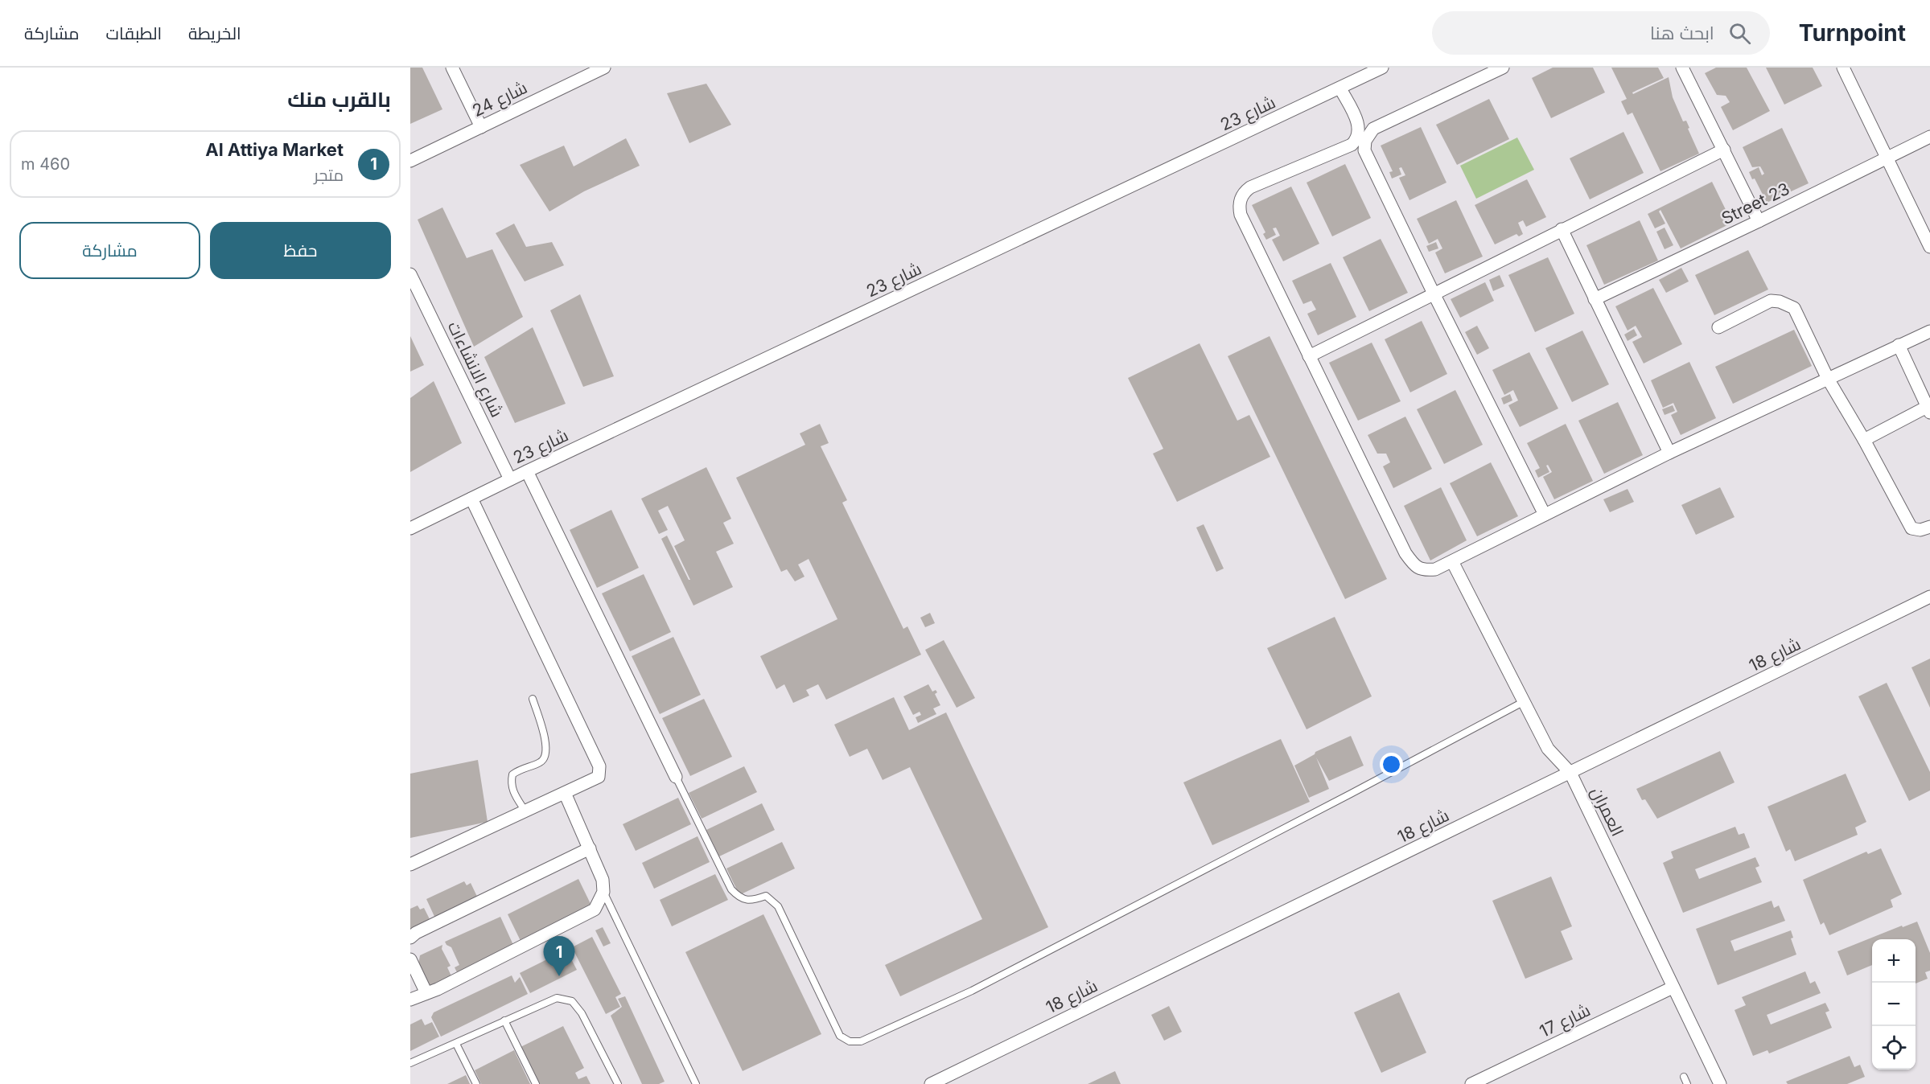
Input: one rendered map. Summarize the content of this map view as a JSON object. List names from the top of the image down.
{
  "streets": {
    "street": [
      "شارع 24",
      "شارع 23",
      "Street 23",
      "شارع الانشاءات",
      "شارع 18",
      "العمران",
      "شارع 17"
    ]
  },
  "crossings": [
    ["شارع 23", "شارع الانشاءات"],
    ["شارع 18", "العمران"],
    ["العمران", "شارع 17"]
  ],
  "page": {
    "header": "Turnpoint",
    "search": "ابحث هنا",
    "nav": ["الخريطة", "الطبقات", "مشاركة"],
    "heading": "بالقرب منك",
    "list": [
      {
        "mark": "1",
        "name": "Al Attiya Market",
        "note": "متجر",
        "value": "460 m"
      }
    ],
    "buttons": ["حفظ", "مشاركة"],
    "pins": "1",
    "map_buttons": ["+", "−"]
  }
}
